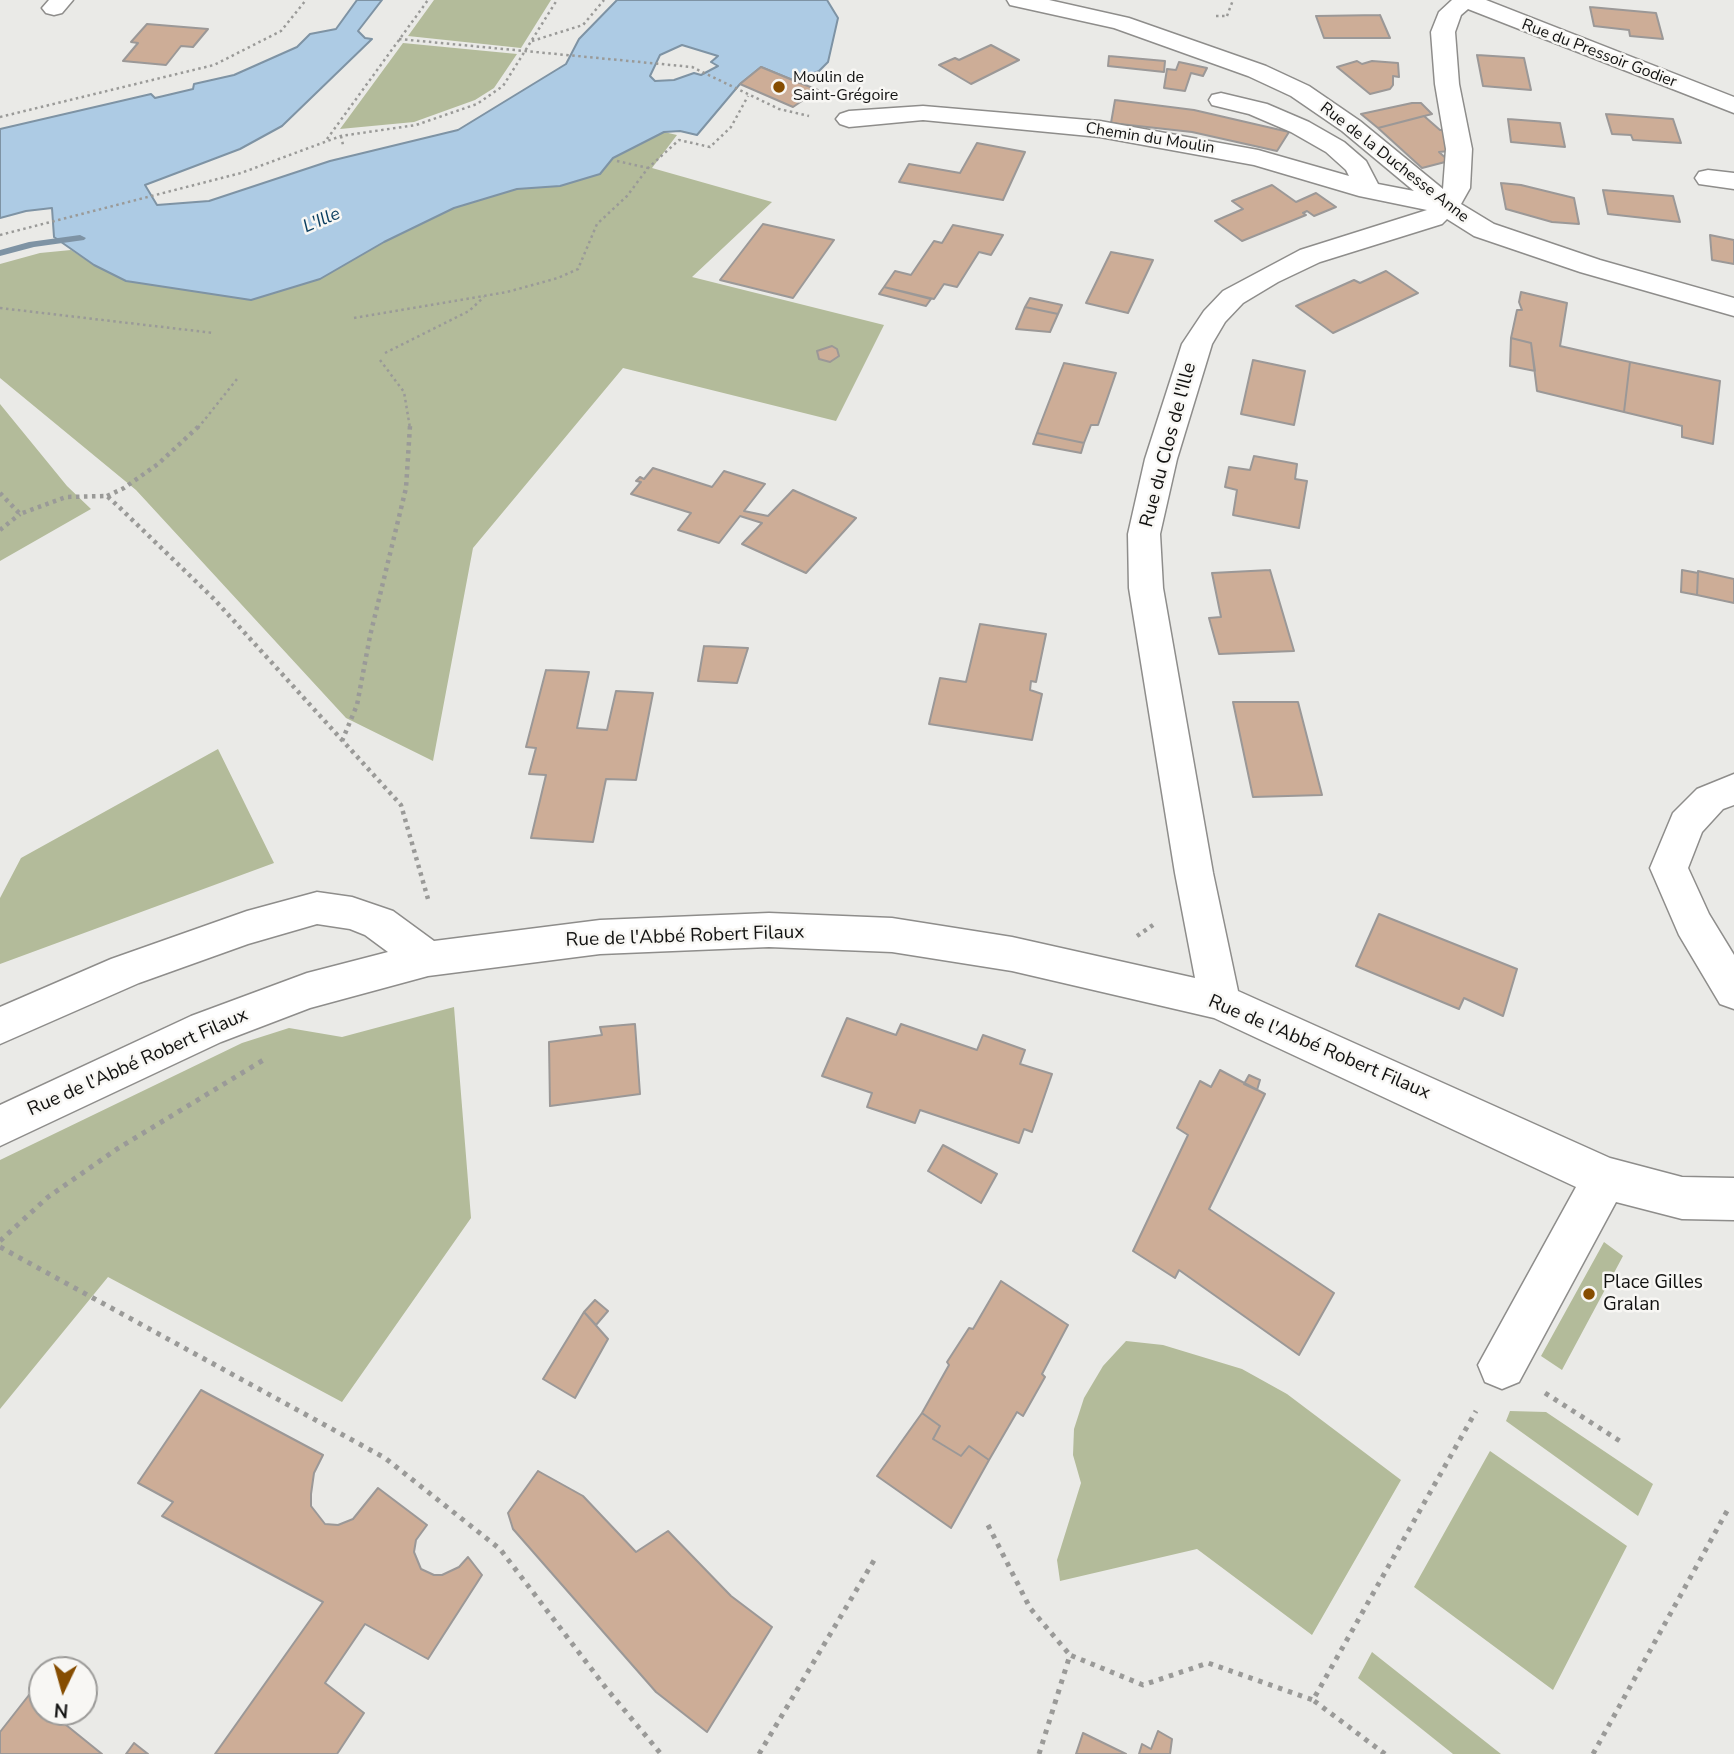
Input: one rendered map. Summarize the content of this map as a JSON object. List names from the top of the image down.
{
  "streets": {
    "street": [
      "Rue du Pressoir Godier",
      "Chemin du Moulin",
      "Rue de la Duchesse Anne",
      "Rue du Clos de l'Ille",
      "Rue de l'Abbé Robert Filaux"
    ]
  },
  "crossings": [
    ["Chemin du Moulin", "Rue de la Duchesse Anne"],
    ["Chemin du Moulin", "Rue du Clos de l'Ille"],
    ["Rue de la Duchesse Anne", "Rue du Clos de l'Ille"],
    ["Rue du Clos de l'Ille", "Rue de l'Abbé Robert Filaux"]
  ],
  "water": ["L'Ille"],
  "places": ["Moulin de Saint-Grégoire", "Place Gilles Gralan"],
  "north": "bottom"
}
